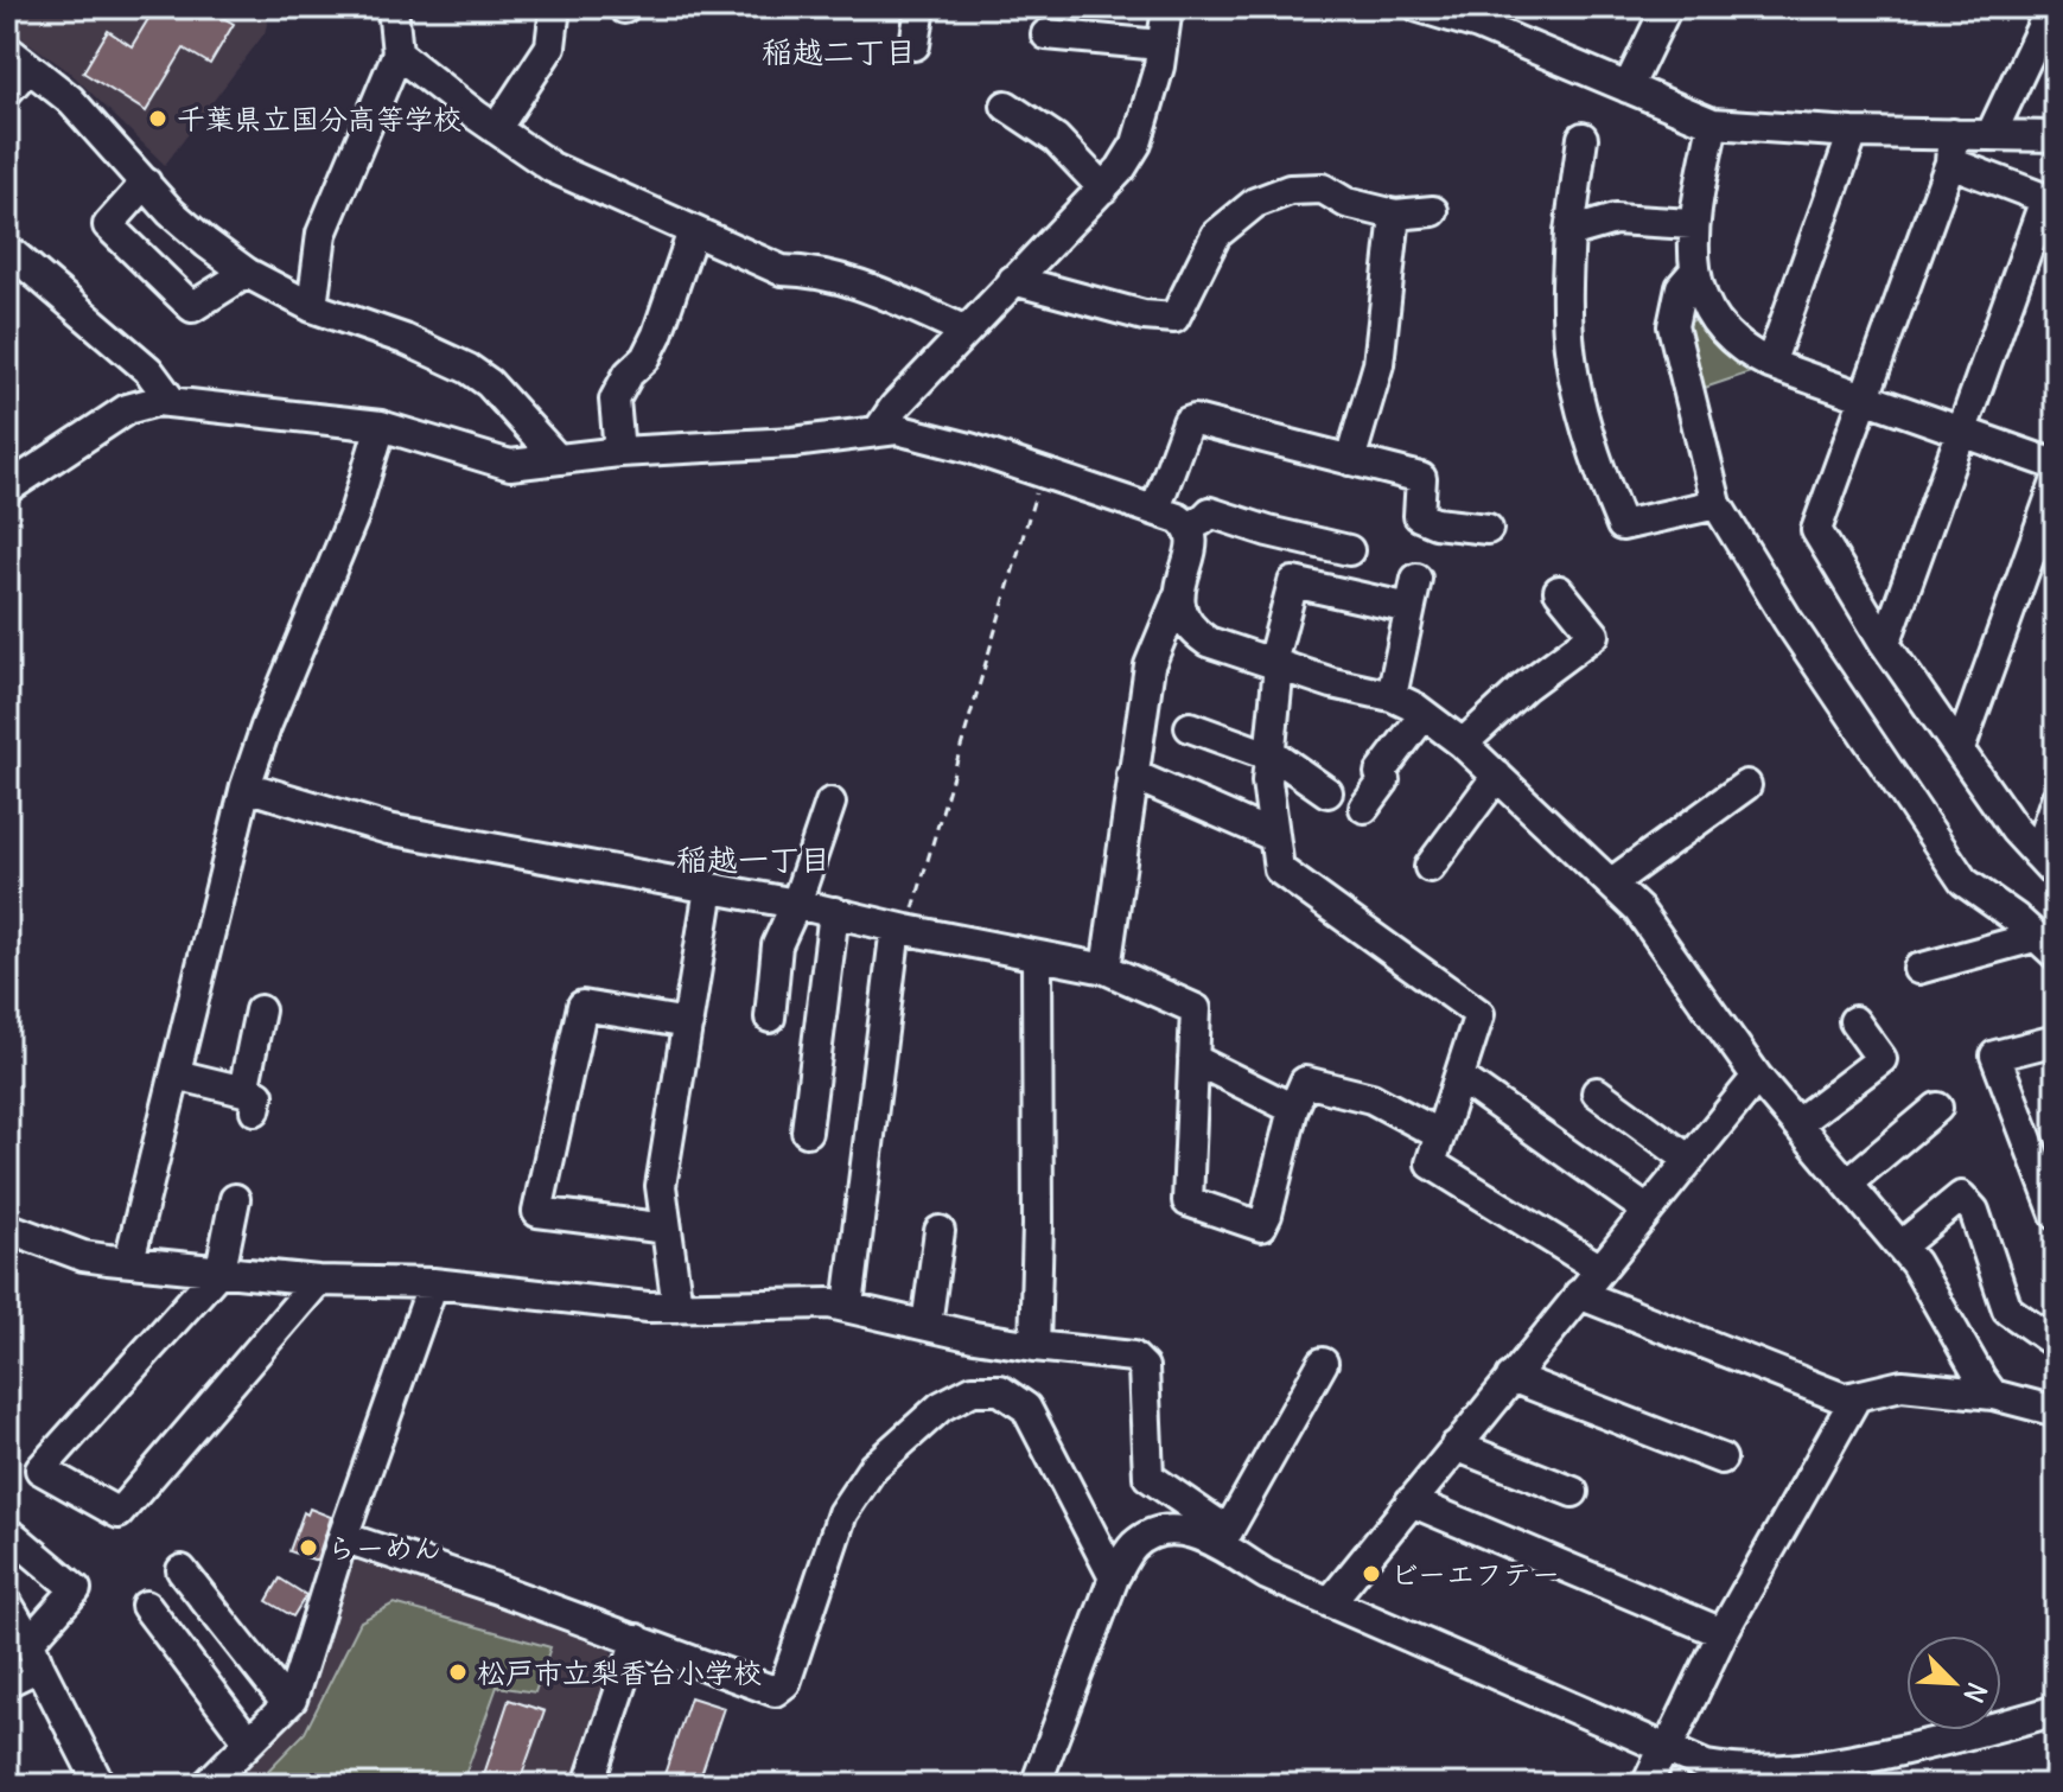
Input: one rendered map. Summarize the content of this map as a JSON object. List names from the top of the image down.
{
  "districts": ["稲越二丁目", "稲越一丁目"],
  "places": [
    "千葉県立国分高等学校",
    "らーめん",
    "ビーエフテー",
    "松戸市立梨香台小学校"
  ],
  "north": "bottom right"
}
